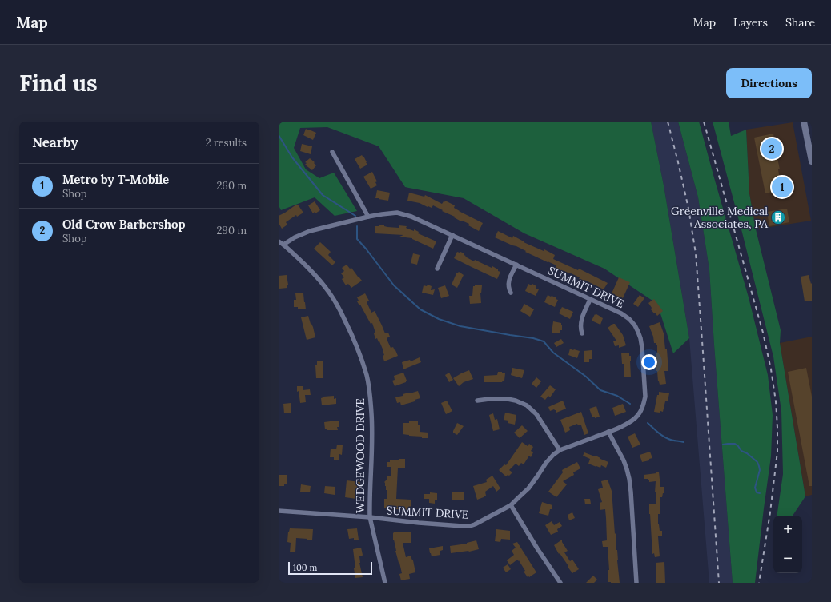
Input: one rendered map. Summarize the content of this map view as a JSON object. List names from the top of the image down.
{
  "streets": {
    "street": ["SUMMIT DRIVE", "WEDGEWOOD DRIVE"]
  },
  "crossings": [
    ["SUMMIT DRIVE", "WEDGEWOOD DRIVE"]
  ],
  "places": {
    "building": ["Greenville Medical Associates, PA"]
  },
  "scale_bar": "100 m",
  "page": {
    "header": "Map",
    "nav": ["Map", "Layers", "Share"],
    "buttons": "Directions",
    "title": "Find us",
    "heading": ["Nearby", "2 results"],
    "pins": ["2", "1"],
    "list": [
      {
        "mark": "1",
        "name": "Metro by T-Mobile",
        "note": "Shop",
        "value": "260 m"
      },
      {
        "mark": "2",
        "name": "Old Crow Barbershop",
        "note": "Shop",
        "value": "290 m"
      }
    ],
    "map_buttons": ["+", "−"],
    "scale": "100 m"
  }
}
